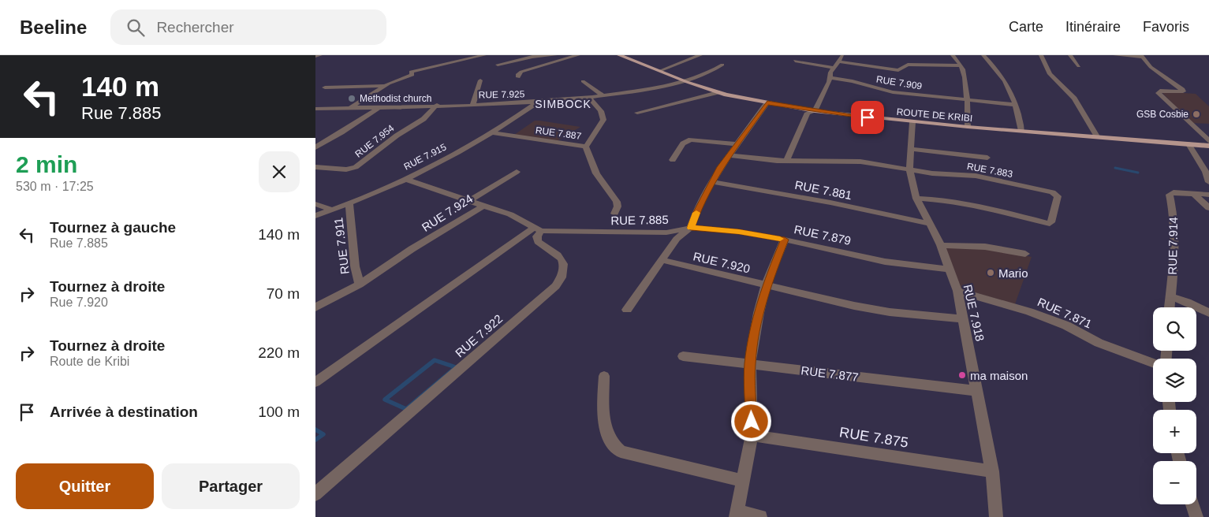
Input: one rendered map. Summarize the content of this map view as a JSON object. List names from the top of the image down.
{
  "streets": {
    "main road": ["ROUTE DE KRIBI"],
    "street": [
      "RUE 7.909",
      "RUE 7.925",
      "RUE 7.887",
      "RUE 7.954",
      "RUE 7.915",
      "RUE 7.883",
      "RUE 7.881",
      "RUE 7.924",
      "RUE 7.885",
      "RUE 7.879",
      "RUE 7.911",
      "RUE 7.914",
      "RUE 7.920",
      "RUE 7.918",
      "RUE 7.871",
      "RUE 7.922",
      "RUE 7.877",
      "RUE 7.875"
    ]
  },
  "crossings": [
    ["RUE 7.925", "ROUTE DE KRIBI"],
    ["RUE 7.925", "RUE 7.887"],
    ["RUE 7.925", "RUE 7.954"],
    ["RUE 7.925", "RUE 7.915"],
    ["ROUTE DE KRIBI", "RUE 7.918"],
    ["RUE 7.887", "RUE 7.915"],
    ["RUE 7.915", "RUE 7.924"],
    ["RUE 7.915", "RUE 7.911"],
    ["RUE 7.883", "RUE 7.918"],
    ["RUE 7.881", "RUE 7.918"],
    ["RUE 7.924", "RUE 7.911"],
    ["RUE 7.885", "RUE 7.879"],
    ["RUE 7.885", "RUE 7.922"],
    ["RUE 7.879", "RUE 7.920"],
    ["RUE 7.879", "RUE 7.918"],
    ["RUE 7.879", "RUE 7.877"],
    ["RUE 7.879", "RUE 7.875"],
    ["RUE 7.920", "RUE 7.918"],
    ["RUE 7.918", "RUE 7.871"],
    ["RUE 7.918", "RUE 7.877"],
    ["RUE 7.918", "RUE 7.875"]
  ],
  "districts": ["SIMBOCK"],
  "places": [
    "Methodist church",
    "GSB Cosbie",
    "Mario",
    "ma maison"
  ],
  "page": {
    "header": "Beeline",
    "search": "Rechercher",
    "nav": ["Carte", "Itinéraire", "Favoris"],
    "turn": ["140 m", "Rue 7.885"],
    "heading": ["2 min", "530 m · 17:25"],
    "list": [
      {
        "name": "Tournez à gauche",
        "note": "Rue 7.885",
        "value": "140 m"
      },
      {
        "name": "Tournez à droite",
        "note": "Rue 7.920",
        "value": "70 m"
      },
      {
        "name": "Tournez à droite",
        "note": "Route de Kribi",
        "value": "220 m"
      },
      {
        "name": "Arrivée à destination",
        "value": "100 m"
      }
    ],
    "map_buttons": ["+", "−"],
    "buttons": ["Quitter", "Partager"]
  }
}
